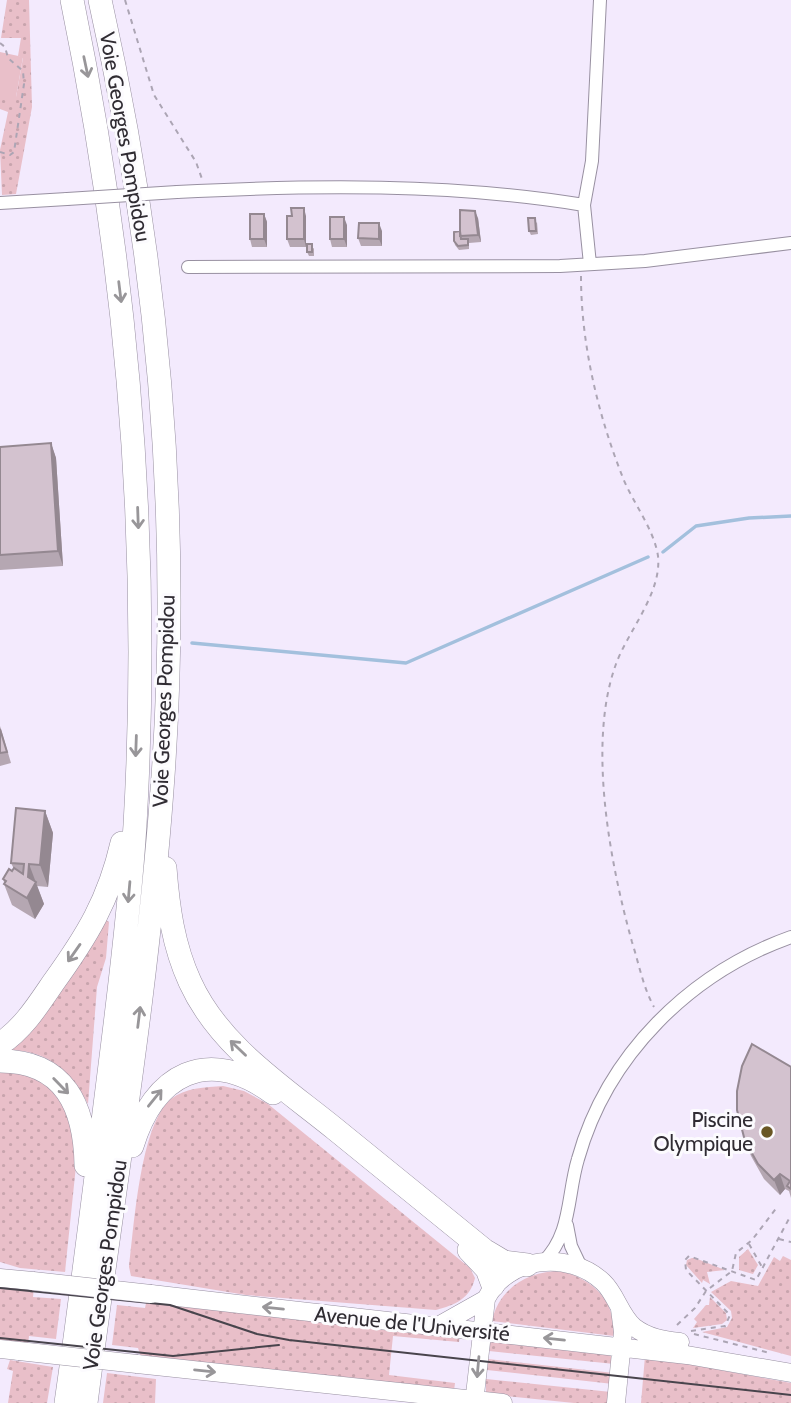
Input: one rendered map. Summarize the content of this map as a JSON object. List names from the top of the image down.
{
  "streets": {
    "highway": ["Voie Georges Pompidou"],
    "main road": ["Avenue de l'Université"]
  },
  "places": ["Piscine Olympique"]
}
